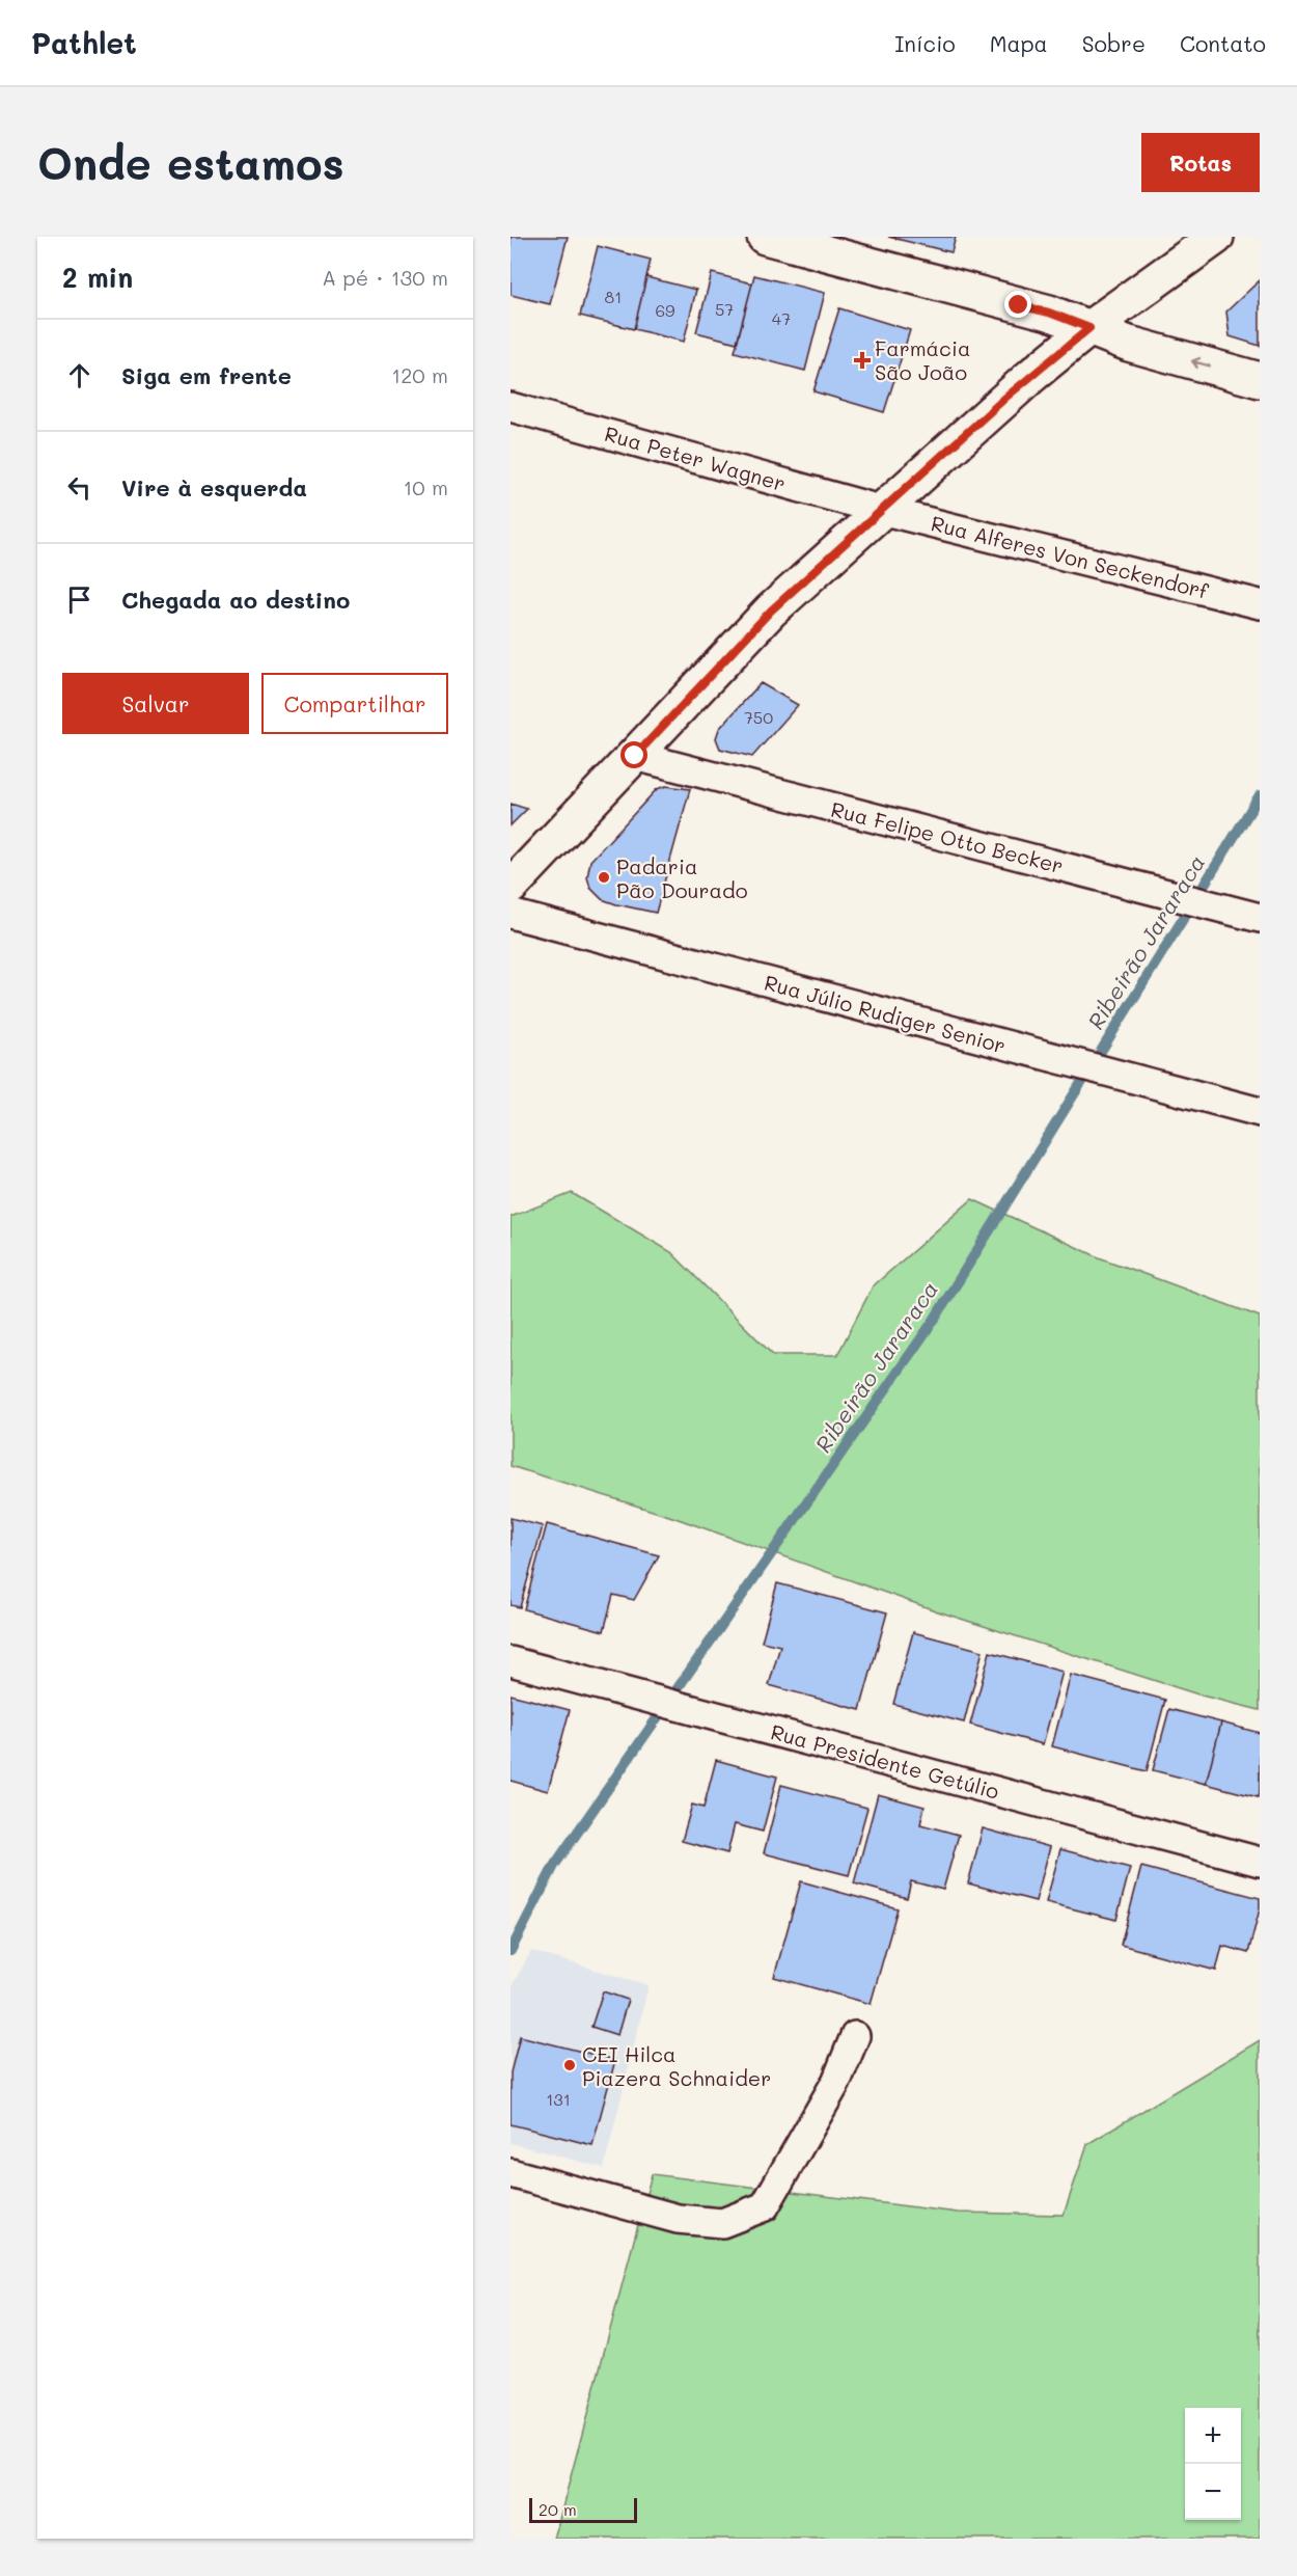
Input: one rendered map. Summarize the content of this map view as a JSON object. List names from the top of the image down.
{
  "streets": {
    "street": [
      "Rua Peter Wagner",
      "Rua Alferes Von Seckendorf",
      "Rua Felipe Otto Becker",
      "Rua Júlio Rudiger Senior",
      "Rua Presidente Getúlio"
    ]
  },
  "crossings": [
    ["Rua Peter Wagner", "Rua Alferes Von Seckendorf"]
  ],
  "water": ["Ribeirão Jararaca"],
  "places": {
    "health": ["Farmácia São João"],
    "other": ["Padaria Pão Dourado", "CEI Hilca Piazera Schnaider"]
  },
  "house_numbers": [
    "81",
    "57",
    "69",
    "47",
    "750",
    "131"
  ],
  "scale_bar": "20 m",
  "page": {
    "header": "Pathlet",
    "nav": [
      "Início",
      "Mapa",
      "Sobre",
      "Contato"
    ],
    "buttons": [
      "Rotas",
      ["Salvar", "Compartilhar"]
    ],
    "title": "Onde estamos",
    "heading": ["2 min", "A pé · 130 m"],
    "list": [
      ["Siga em frente", "120 m"],
      ["Vire à esquerda", "10 m"],
      "Chegada ao destino"
    ],
    "map_buttons": ["+", "−"],
    "scale": "20 m"
  }
}
